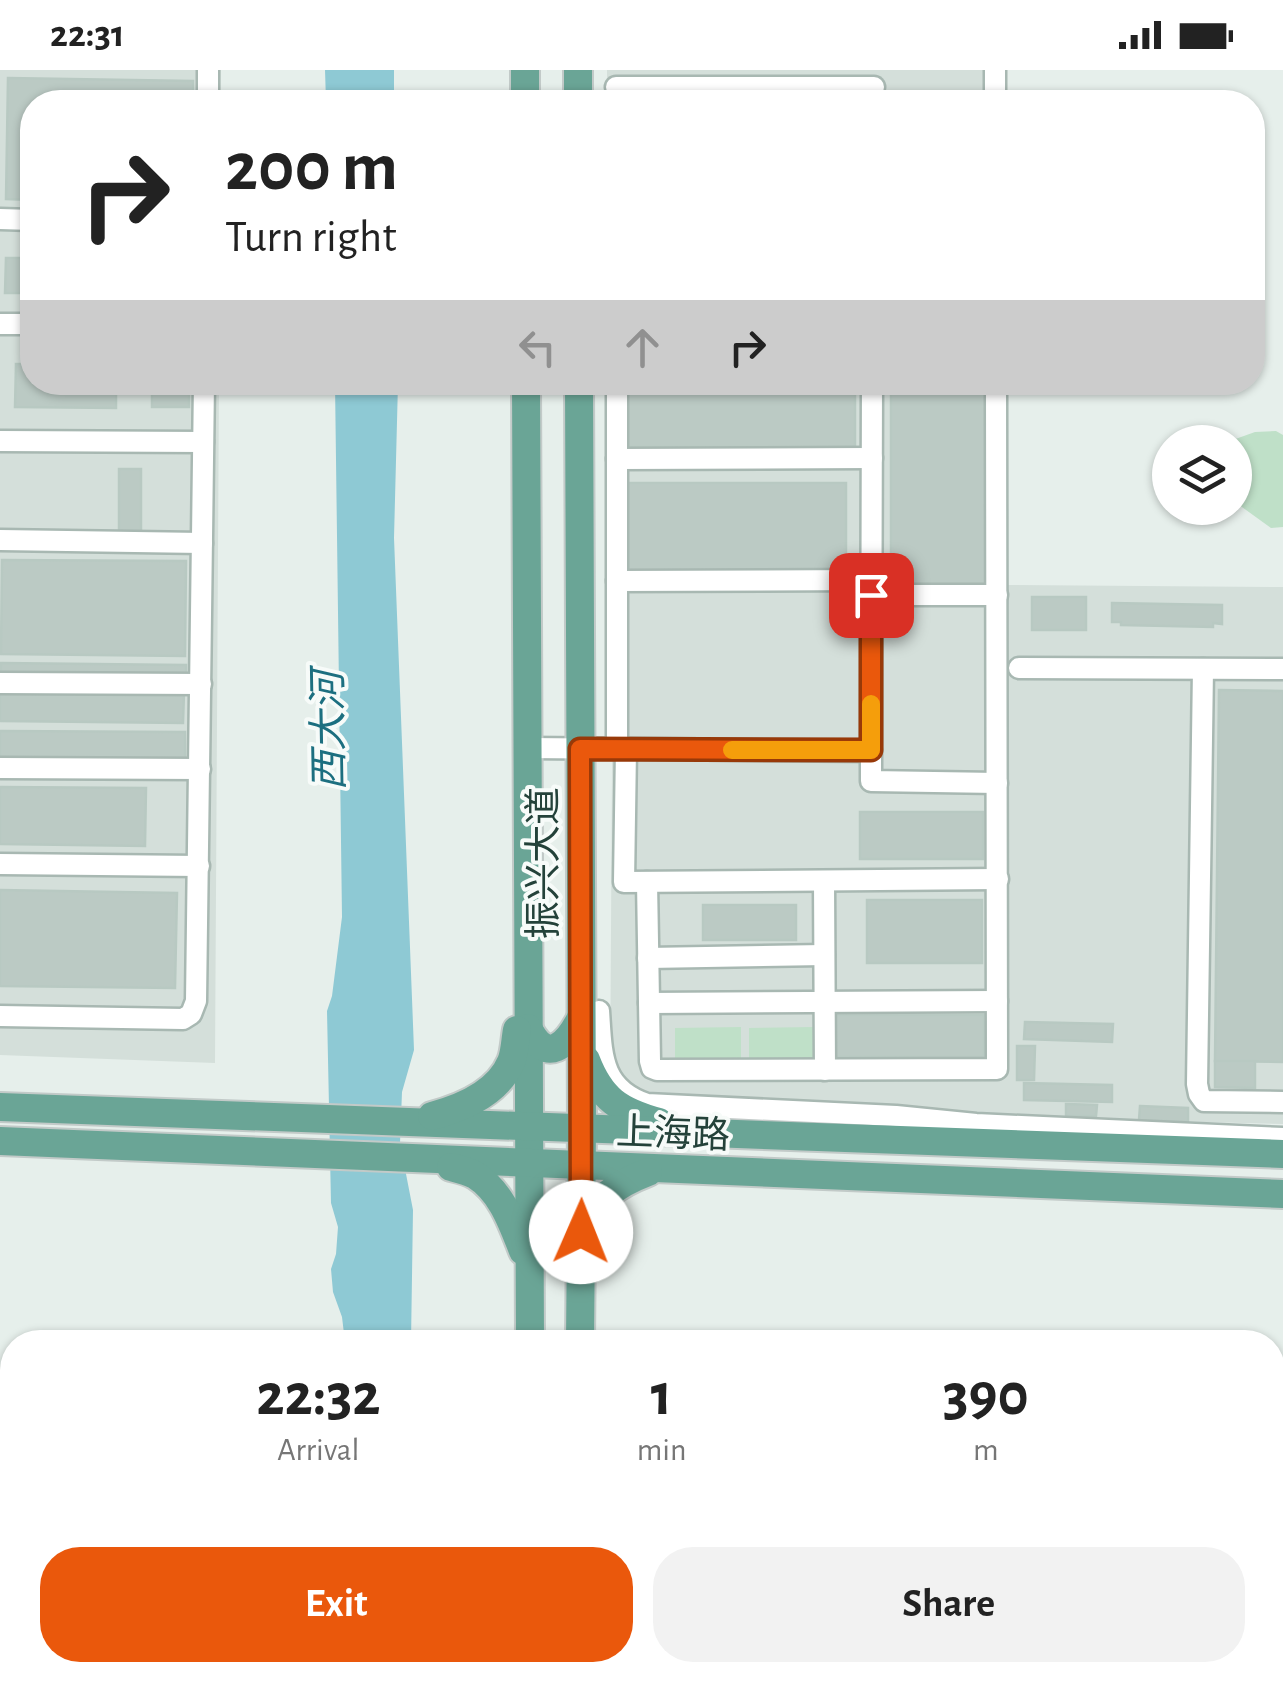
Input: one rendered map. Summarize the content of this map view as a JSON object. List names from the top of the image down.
{
  "streets": {
    "main road": ["振兴大道", "上海路"]
  },
  "crossings": [
    ["振兴大道", "上海路"]
  ],
  "water": ["西大河"],
  "page": {
    "status": "22:31",
    "turn": ["200 m", "Turn right"],
    "eta": [
      "22:32",
      "Arrival",
      "1",
      "min",
      "390",
      "m"
    ],
    "buttons": ["Exit", "Share"]
  }
}
